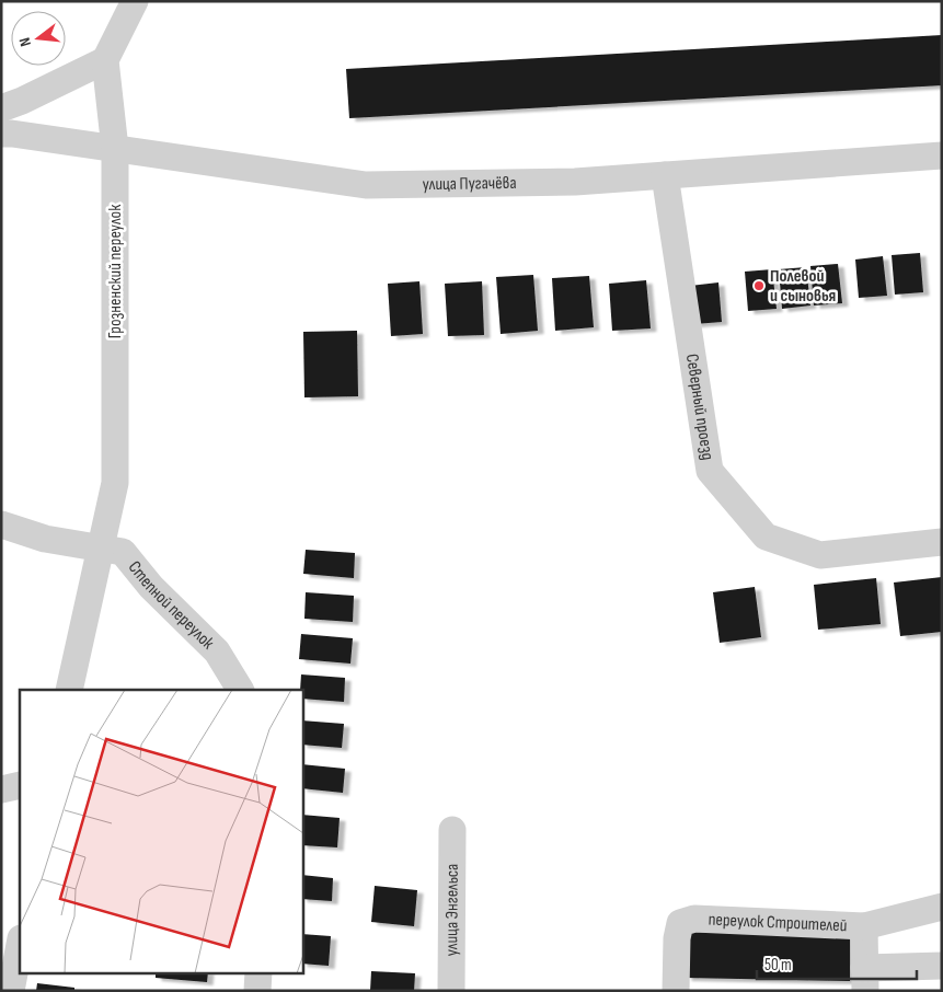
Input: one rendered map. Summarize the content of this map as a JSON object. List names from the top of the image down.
{
  "streets": {
    "street": [
      "улица Пугачёва",
      "Грозненский переулок",
      "Северный проезд",
      "Степной переулок",
      "улица Энгельса",
      "переулок Строителей"
    ]
  },
  "crossings": [
    ["улица Пугачёва", "Грозненский переулок"],
    ["улица Пугачёва", "Северный проезд"],
    ["Грозненский переулок", "Степной переулок"]
  ],
  "places": ["Полевой и сыновья"],
  "scale_bar": "50 m",
  "north": "left"
}
